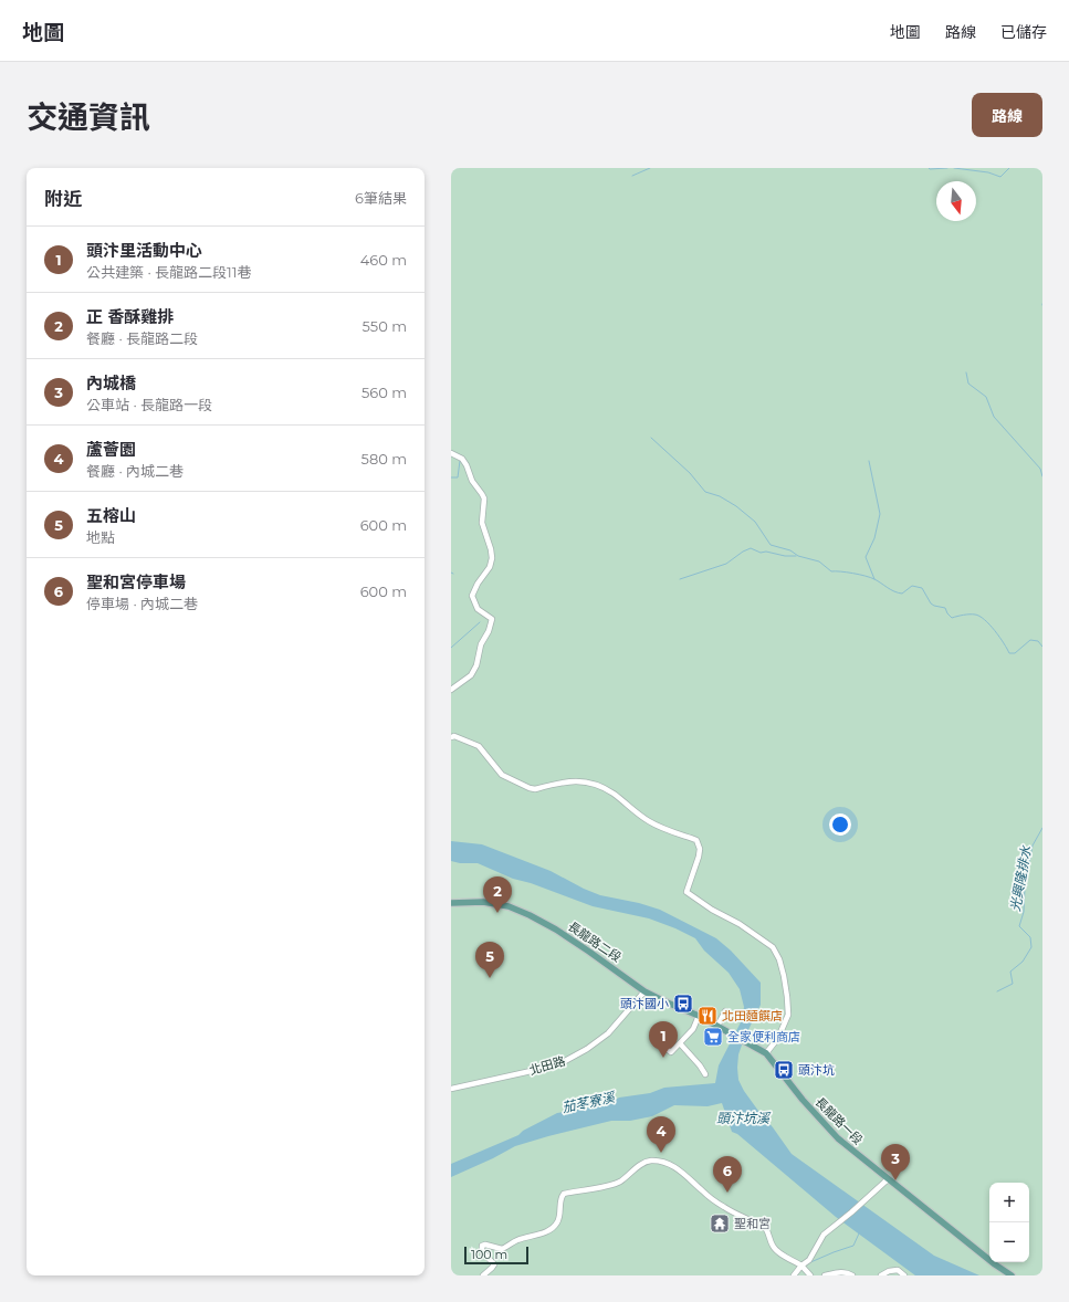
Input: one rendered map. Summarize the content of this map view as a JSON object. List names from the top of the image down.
{
  "streets": {
    "main road": ["長龍路二段", "長龍路一段"],
    "street": ["北田路"]
  },
  "crossings": [
    ["長龍路二段", "北田路"],
    ["長龍路二段", "長龍路一段"]
  ],
  "water": ["光興隆排水", "茄苳寮溪", "頭汴坑溪"],
  "places": {
    "bus stop": ["頭汴國小", "頭汴坑"],
    "restaurant": ["北田麵饌店"],
    "supermarket": ["全家便利商店"],
    "temple": ["聖和宮"]
  },
  "scale_bar": "100 m",
  "north": "bottom",
  "page": {
    "header": "地圖",
    "nav": ["地圖", "路線", "已儲存"],
    "title": "交通資訊",
    "buttons": "路線",
    "heading": ["附近", "6筆結果"],
    "list": [
      {
        "mark": "1",
        "name": "頭汴里活動中心",
        "note": "公共建築 · 長龍路二段11巷",
        "value": "460 m"
      },
      {
        "mark": "2",
        "name": "正 香酥雞排",
        "note": "餐廳 · 長龍路二段",
        "value": "550 m"
      },
      {
        "mark": "3",
        "name": "內城橋",
        "note": "公車站 · 長龍路一段",
        "value": "560 m"
      },
      {
        "mark": "4",
        "name": "蘆薈園",
        "note": "餐廳 · 內城二巷",
        "value": "580 m"
      },
      {
        "mark": "5",
        "name": "五榕山",
        "note": "地點",
        "value": "600 m"
      },
      {
        "mark": "6",
        "name": "聖和宮停車場",
        "note": "停車場 · 內城二巷",
        "value": "600 m"
      }
    ],
    "pins": [
      "2",
      "5",
      "1",
      "4",
      "3",
      "6"
    ],
    "map_buttons": ["+", "−"],
    "scale": "100 m"
  }
}
